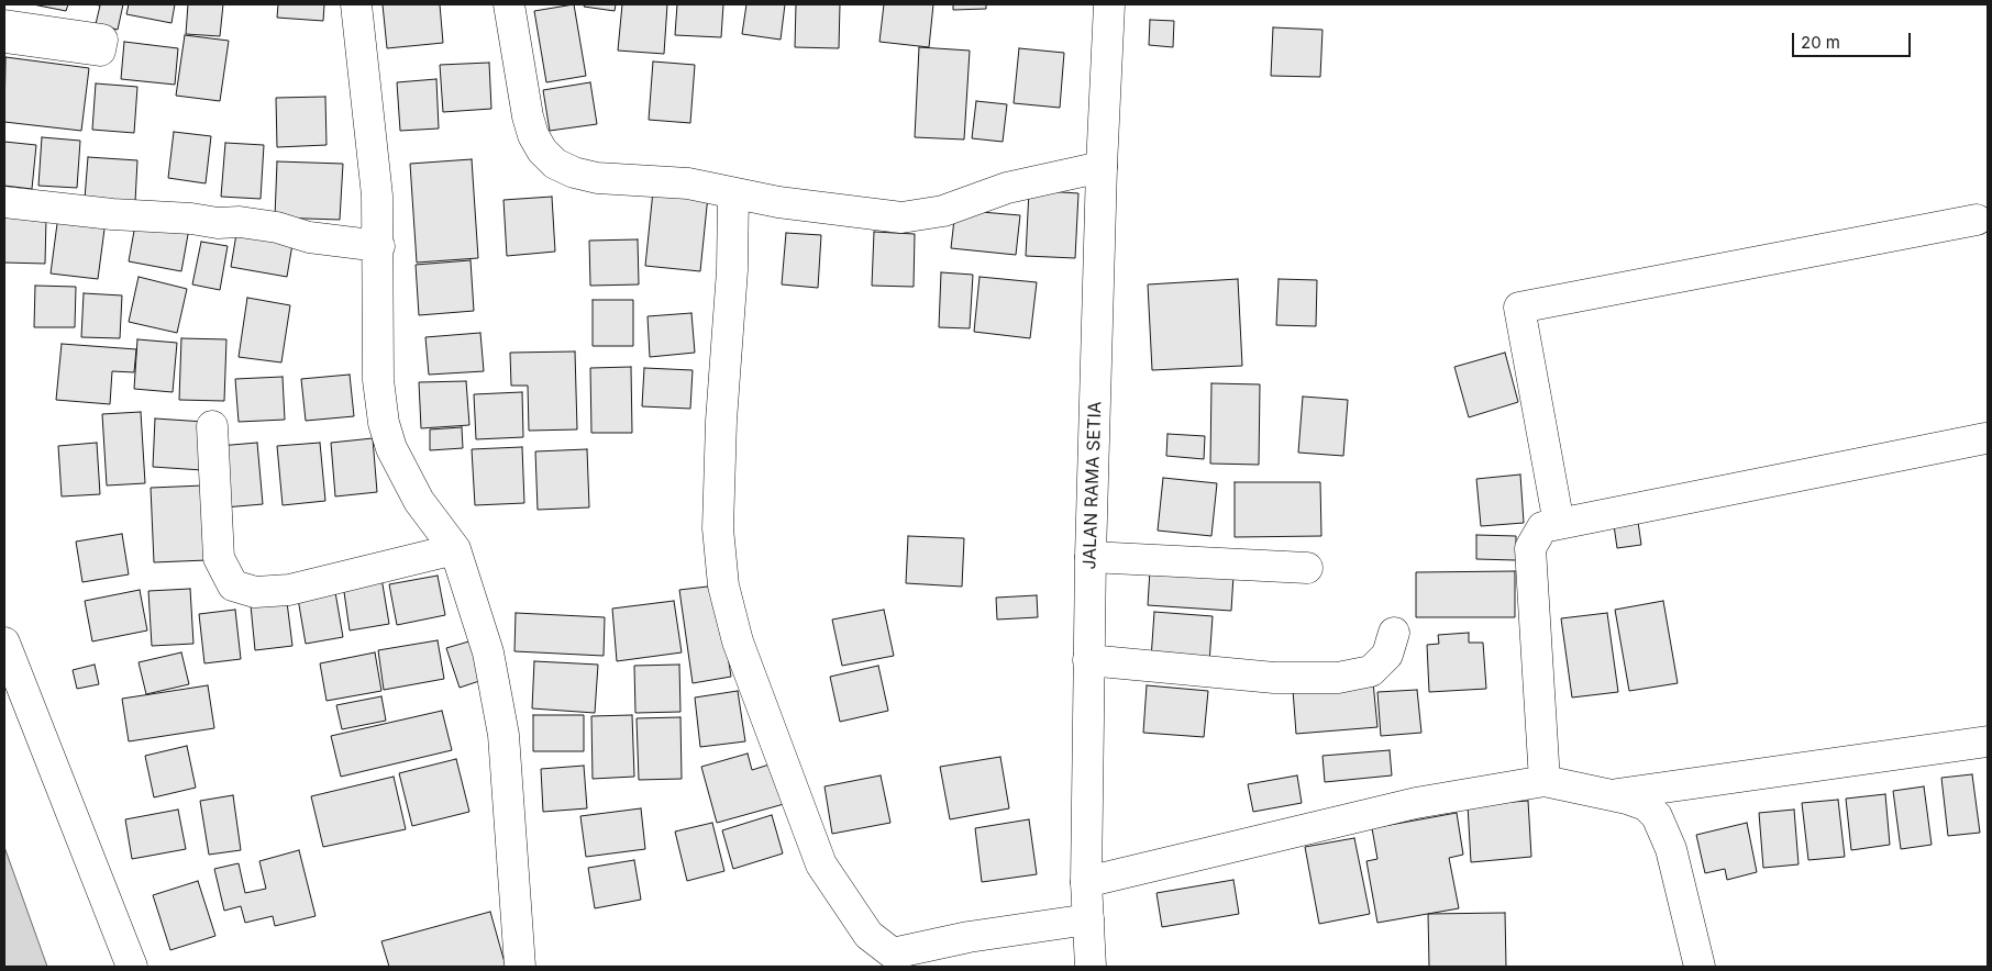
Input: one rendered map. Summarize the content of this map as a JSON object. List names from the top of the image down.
{
  "streets": {
    "street": ["JALAN RAMA SETIA"]
  },
  "scale_bar": "20 m"
}
